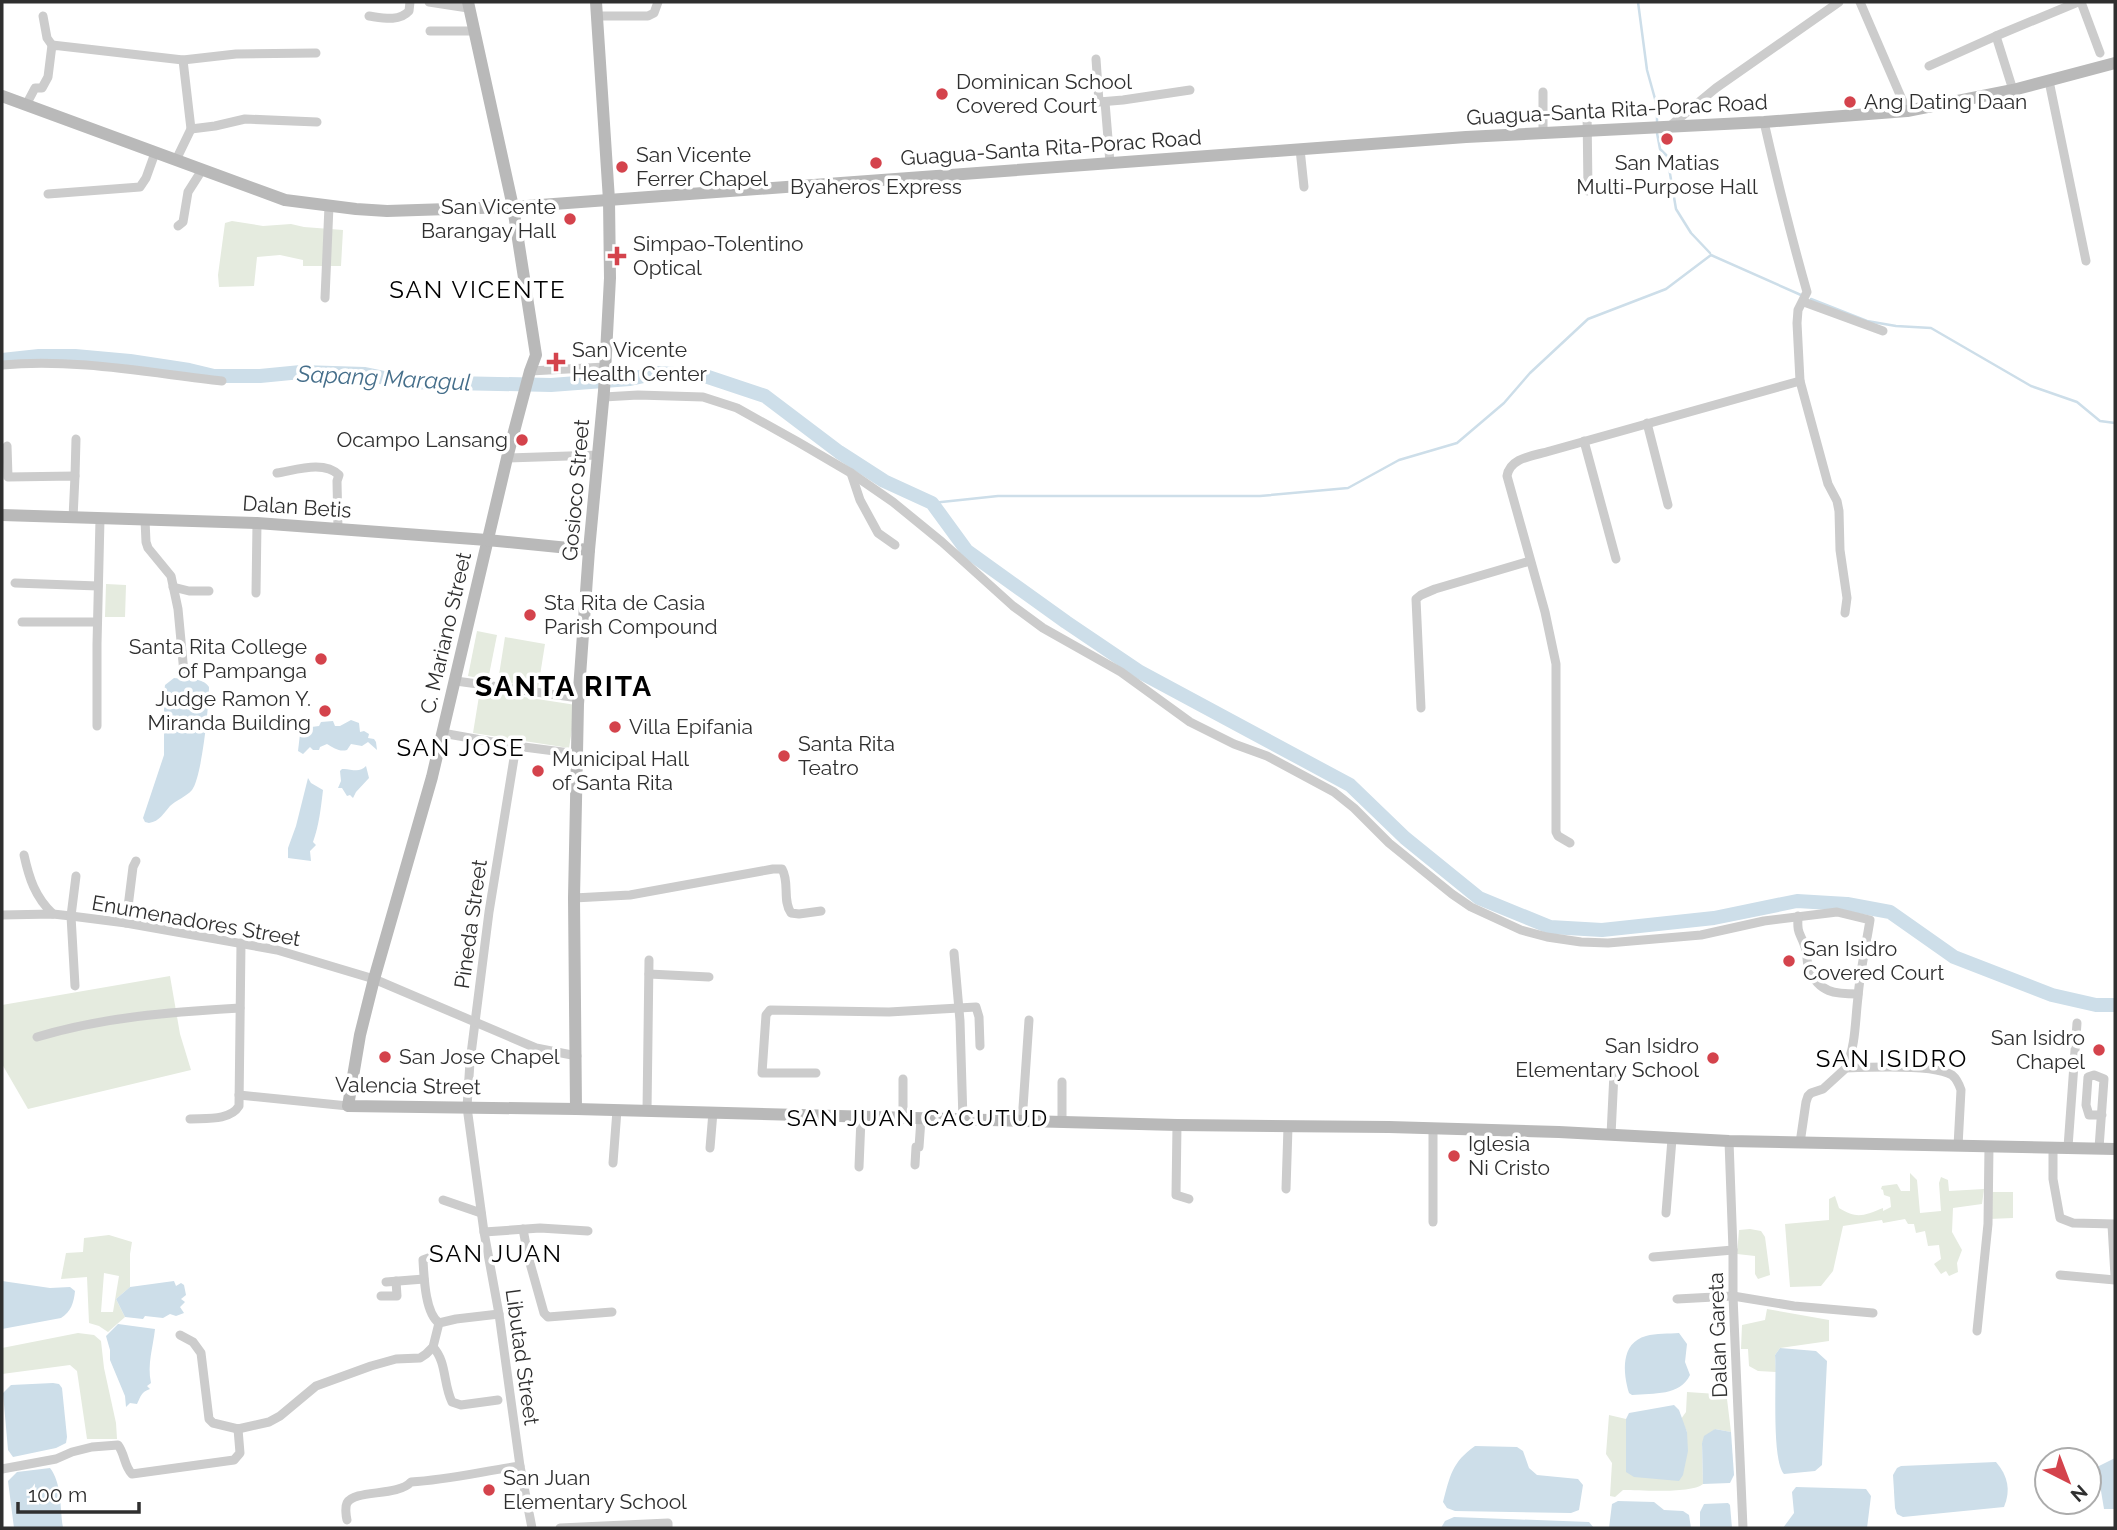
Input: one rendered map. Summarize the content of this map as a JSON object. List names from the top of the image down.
{
  "streets": {
    "street": [
      "Guagua-Santa Rita-Porac Road",
      "Gosioco Street",
      "Dalan Betis",
      "C. Mariano Street",
      "Enumenadores Street",
      "Pineda Street",
      "Valencia Street",
      "Dalan Gareta",
      "Libutad Street"
    ]
  },
  "crossings": [
    ["Guagua-Santa Rita-Porac Road", "Gosioco Street"],
    ["Guagua-Santa Rita-Porac Road", "C. Mariano Street"],
    ["Gosioco Street", "Dalan Betis"],
    ["Gosioco Street", "Enumenadores Street"],
    ["Gosioco Street", "Valencia Street"],
    ["Dalan Betis", "C. Mariano Street"],
    ["C. Mariano Street", "Enumenadores Street"],
    ["C. Mariano Street", "Valencia Street"],
    ["Enumenadores Street", "Pineda Street"],
    ["Pineda Street", "Valencia Street"],
    ["Pineda Street", "Libutad Street"],
    ["Valencia Street", "Dalan Gareta"],
    ["Valencia Street", "Libutad Street"]
  ],
  "districts": [
    "SAN VICENTE",
    "SANTA RITA",
    "SAN JOSE",
    "SAN ISIDRO",
    "SAN JUAN CACUTUD",
    "SAN JUAN"
  ],
  "water": ["Sapang Maragul"],
  "places": {
    "other": [
      "Dominican School Covered Court",
      "Ang Dating Daan",
      "San Matias Multi-Purpose Hall",
      "Byaheros Express",
      "San Vicente Ferrer Chapel",
      "San Vicente Barangay Hall",
      "Ocampo Lansang",
      "Sta Rita de Casia Parish Compound",
      "Santa Rita College of Pampanga",
      "Judge Ramon Y. Miranda Building",
      "Villa Epifania",
      "Santa Rita Teatro",
      "Municipal Hall of Santa Rita",
      "San Isidro Covered Court",
      "San Isidro Chapel",
      "San Jose Chapel",
      "San Isidro Elementary School",
      "Iglesia Ni Cristo",
      "San Juan Elementary School"
    ],
    "health": ["Simpao-Tolentino Optical", "San Vicente Health Center"]
  },
  "scale_bar": "100 m",
  "north": "bottom right"
}
